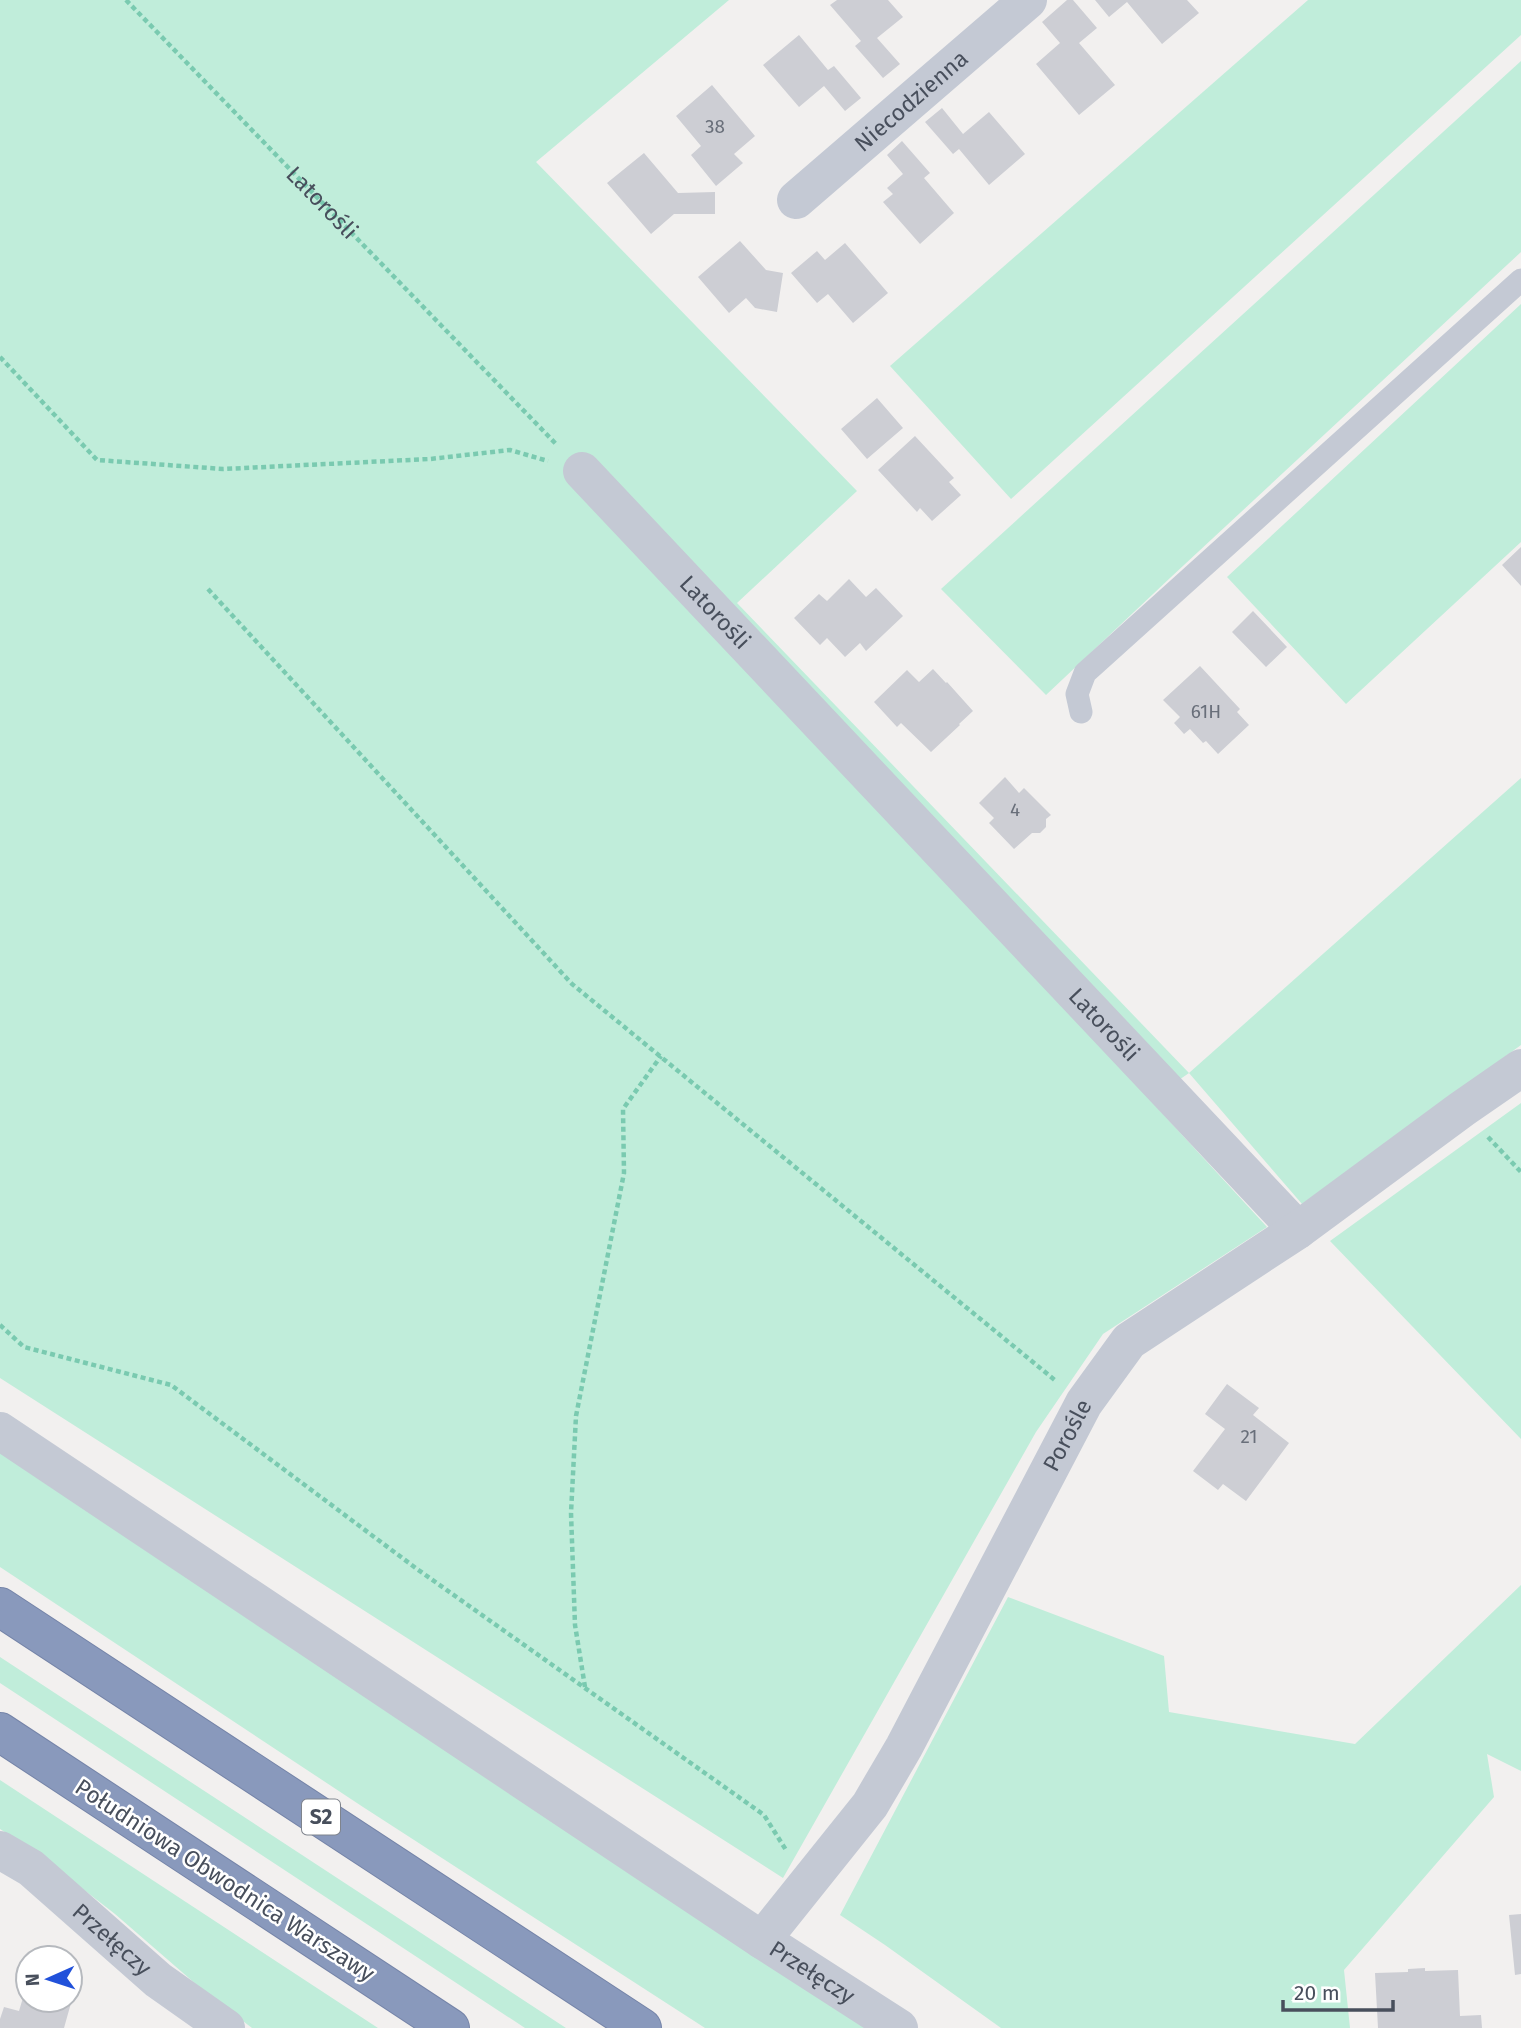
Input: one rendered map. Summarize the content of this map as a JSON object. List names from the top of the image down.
{
  "streets": {
    "highway": ["S2", "Południowa Obwodnica Warszawy"],
    "street": [
      "Niecodzienna",
      "Latorośli",
      "Porośle",
      "Przełęczy"
    ]
  },
  "crossings": [
    ["Latorośli", "Porośle"],
    ["Porośle", "Przełęczy"]
  ],
  "house_numbers": [
    "38",
    "61H",
    "4",
    "21"
  ],
  "scale_bar": "20 m",
  "north": "left"
}
